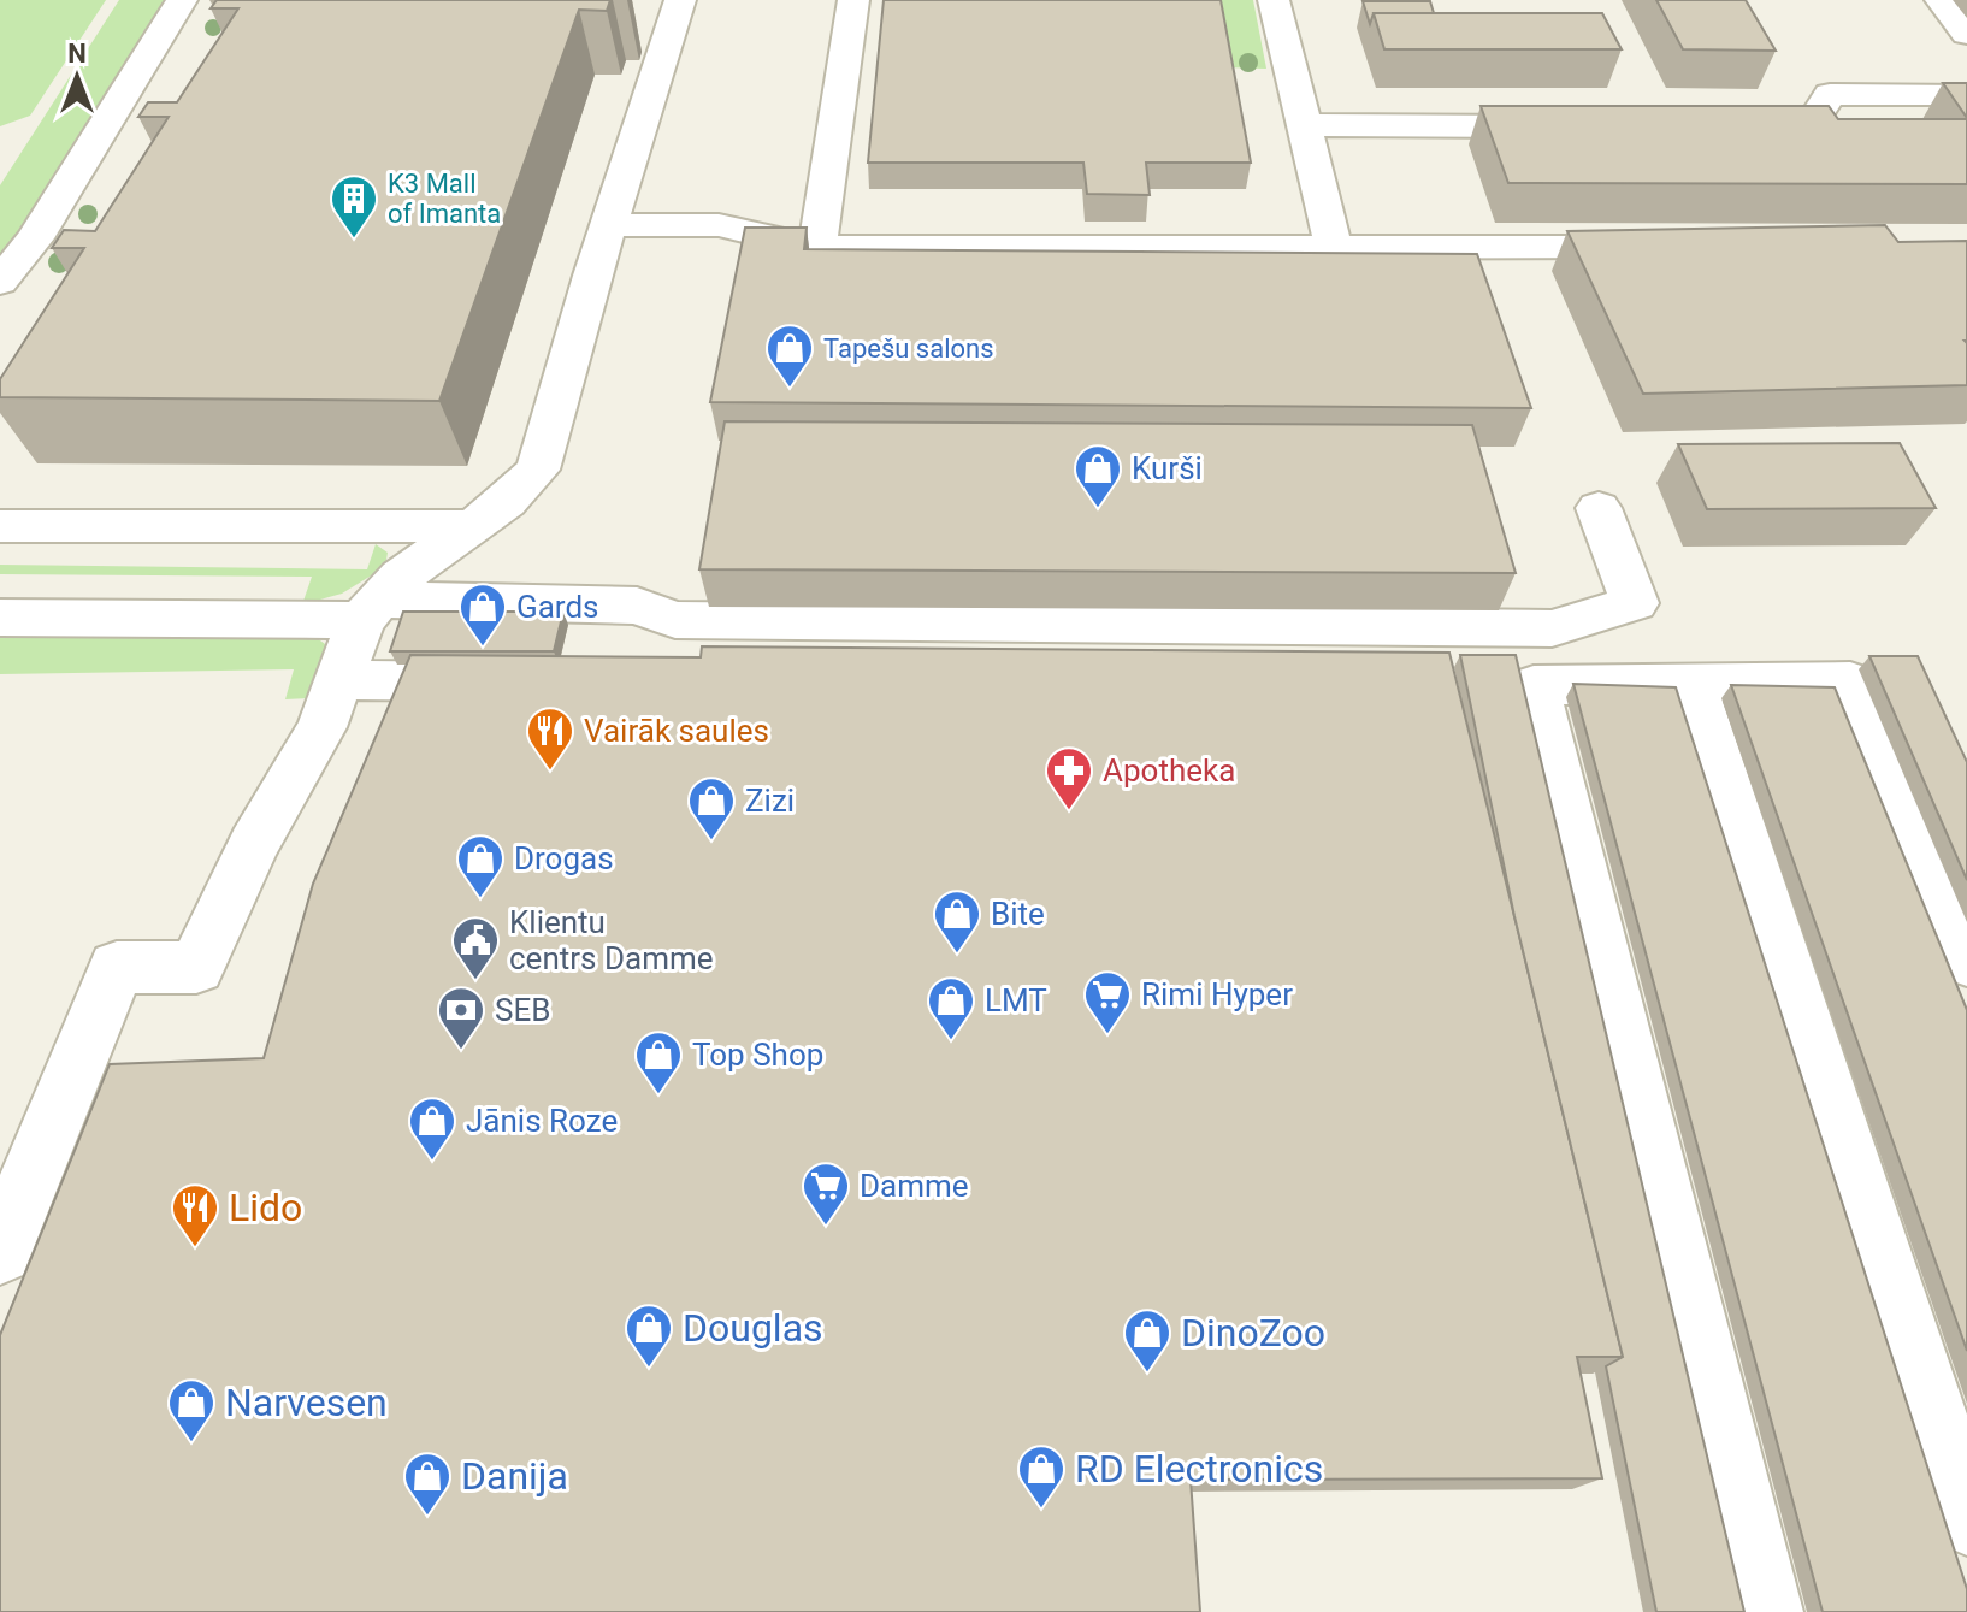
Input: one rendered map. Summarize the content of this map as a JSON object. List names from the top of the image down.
{
  "places": {
    "building": ["K3 Mall of Imanta"],
    "shop": [
      "Tapešu salons",
      "Kurši",
      "Gards",
      "Zizi",
      "Drogas",
      "Bite",
      "LMT",
      "Top Shop",
      "Jānis Roze",
      "Douglas",
      "DinoZoo",
      "Narvesen",
      "RD Electronics",
      "Danija"
    ],
    "restaurant": ["Vairāk saules", "Lido"],
    "pharmacy": ["Apotheka"],
    "public building": ["Klientu centrs Damme"],
    "supermarket": ["Rimi Hyper", "Damme"],
    "bank": ["SEB"]
  },
  "north": "top"
}
